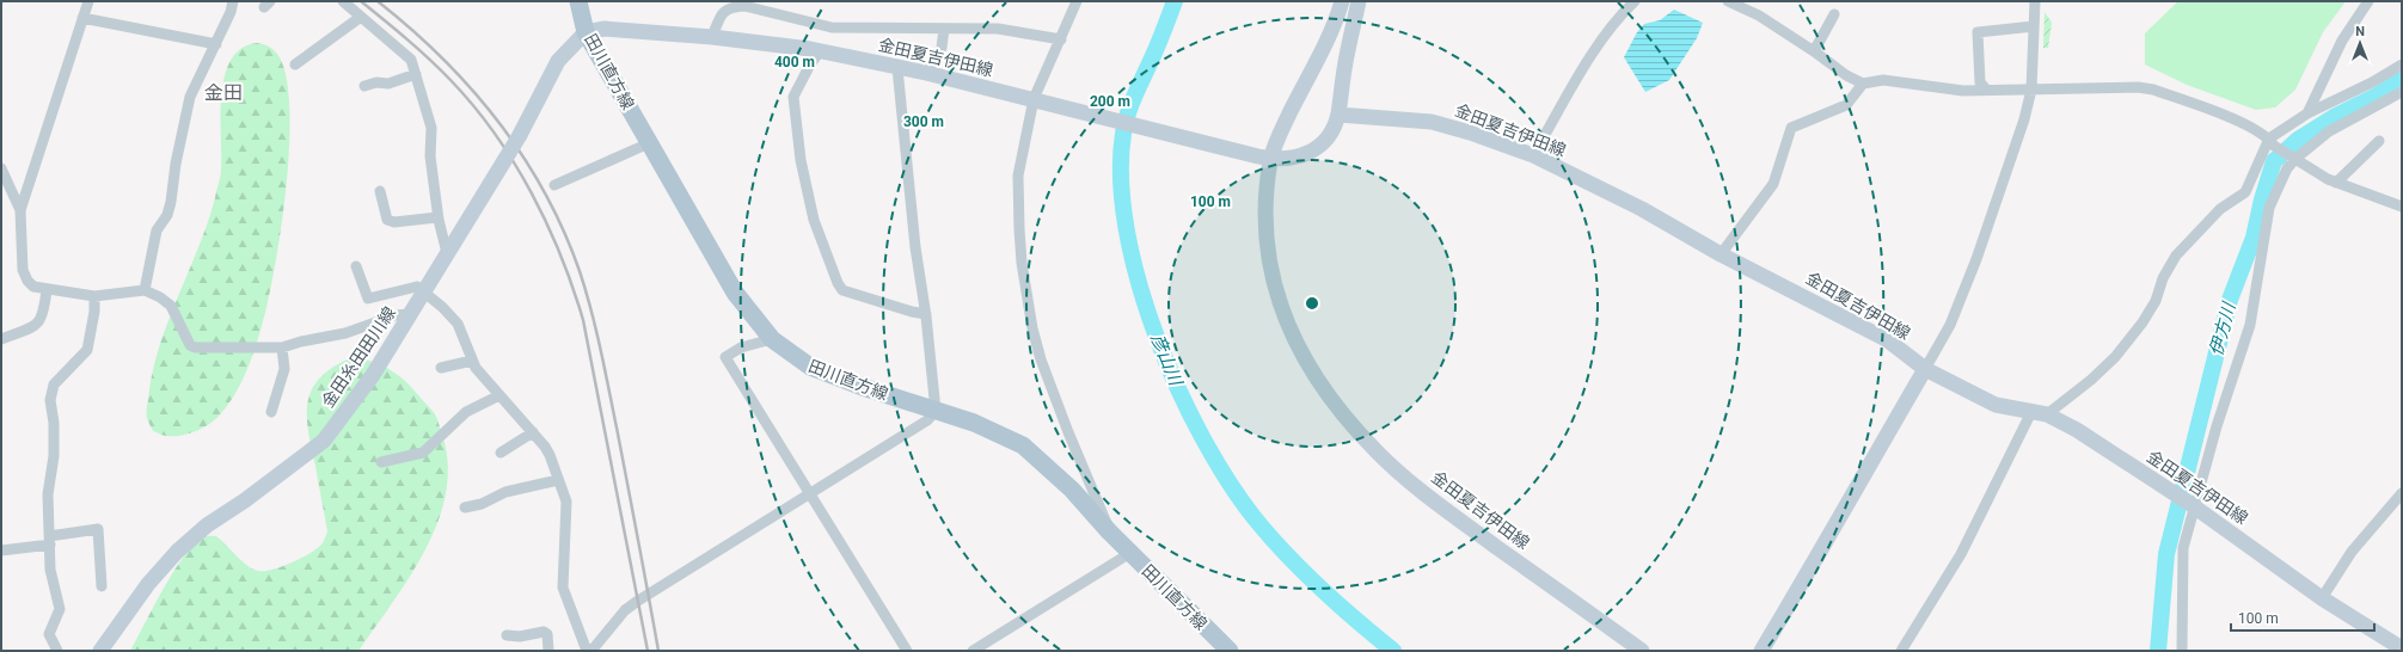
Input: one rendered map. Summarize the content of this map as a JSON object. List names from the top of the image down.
{
  "streets": {
    "main road": ["金田夏吉伊田線", "田川直方線", "金田糸田田川線"]
  },
  "crossings": [
    ["金田夏吉伊田線", "田川直方線"],
    ["金田夏吉伊田線", "金田糸田田川線"],
    ["田川直方線", "金田糸田田川線"]
  ],
  "districts": ["金田"],
  "water": ["伊方川", "彦山川"],
  "scale_bar": "100 m",
  "north": "top",
  "rings": [
    "400 m",
    "200 m",
    "300 m",
    "100 m"
  ]
}
